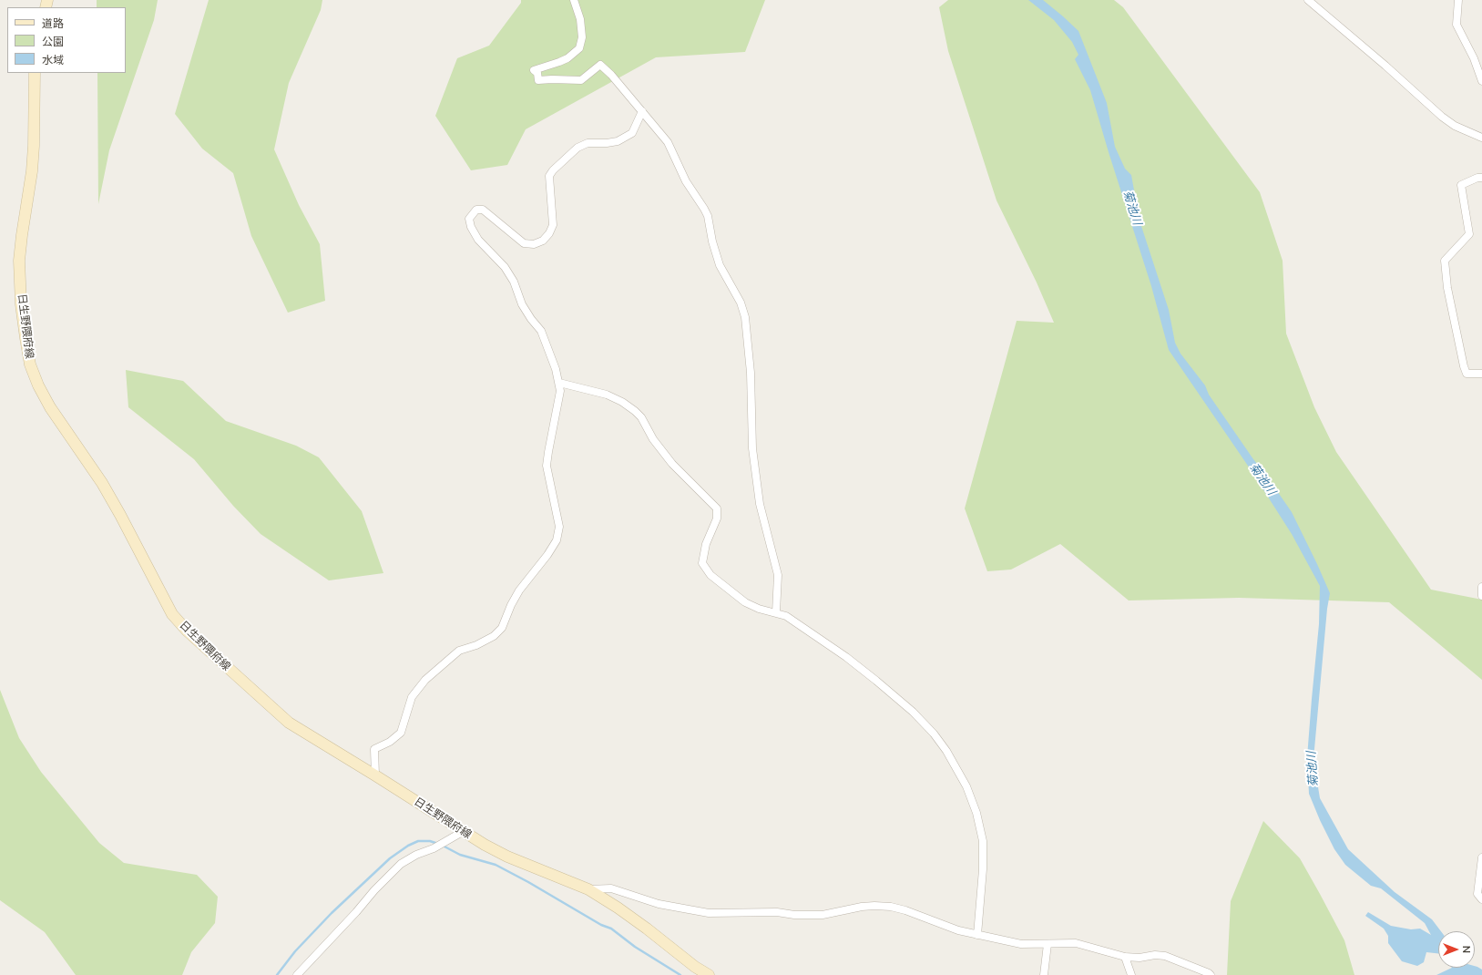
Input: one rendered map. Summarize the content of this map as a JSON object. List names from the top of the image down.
{
  "streets": {
    "main road": ["日生野隈府線"]
  },
  "water": ["菊池川"],
  "legend": ["道路", "公園", "水域"],
  "north": "right"
}
